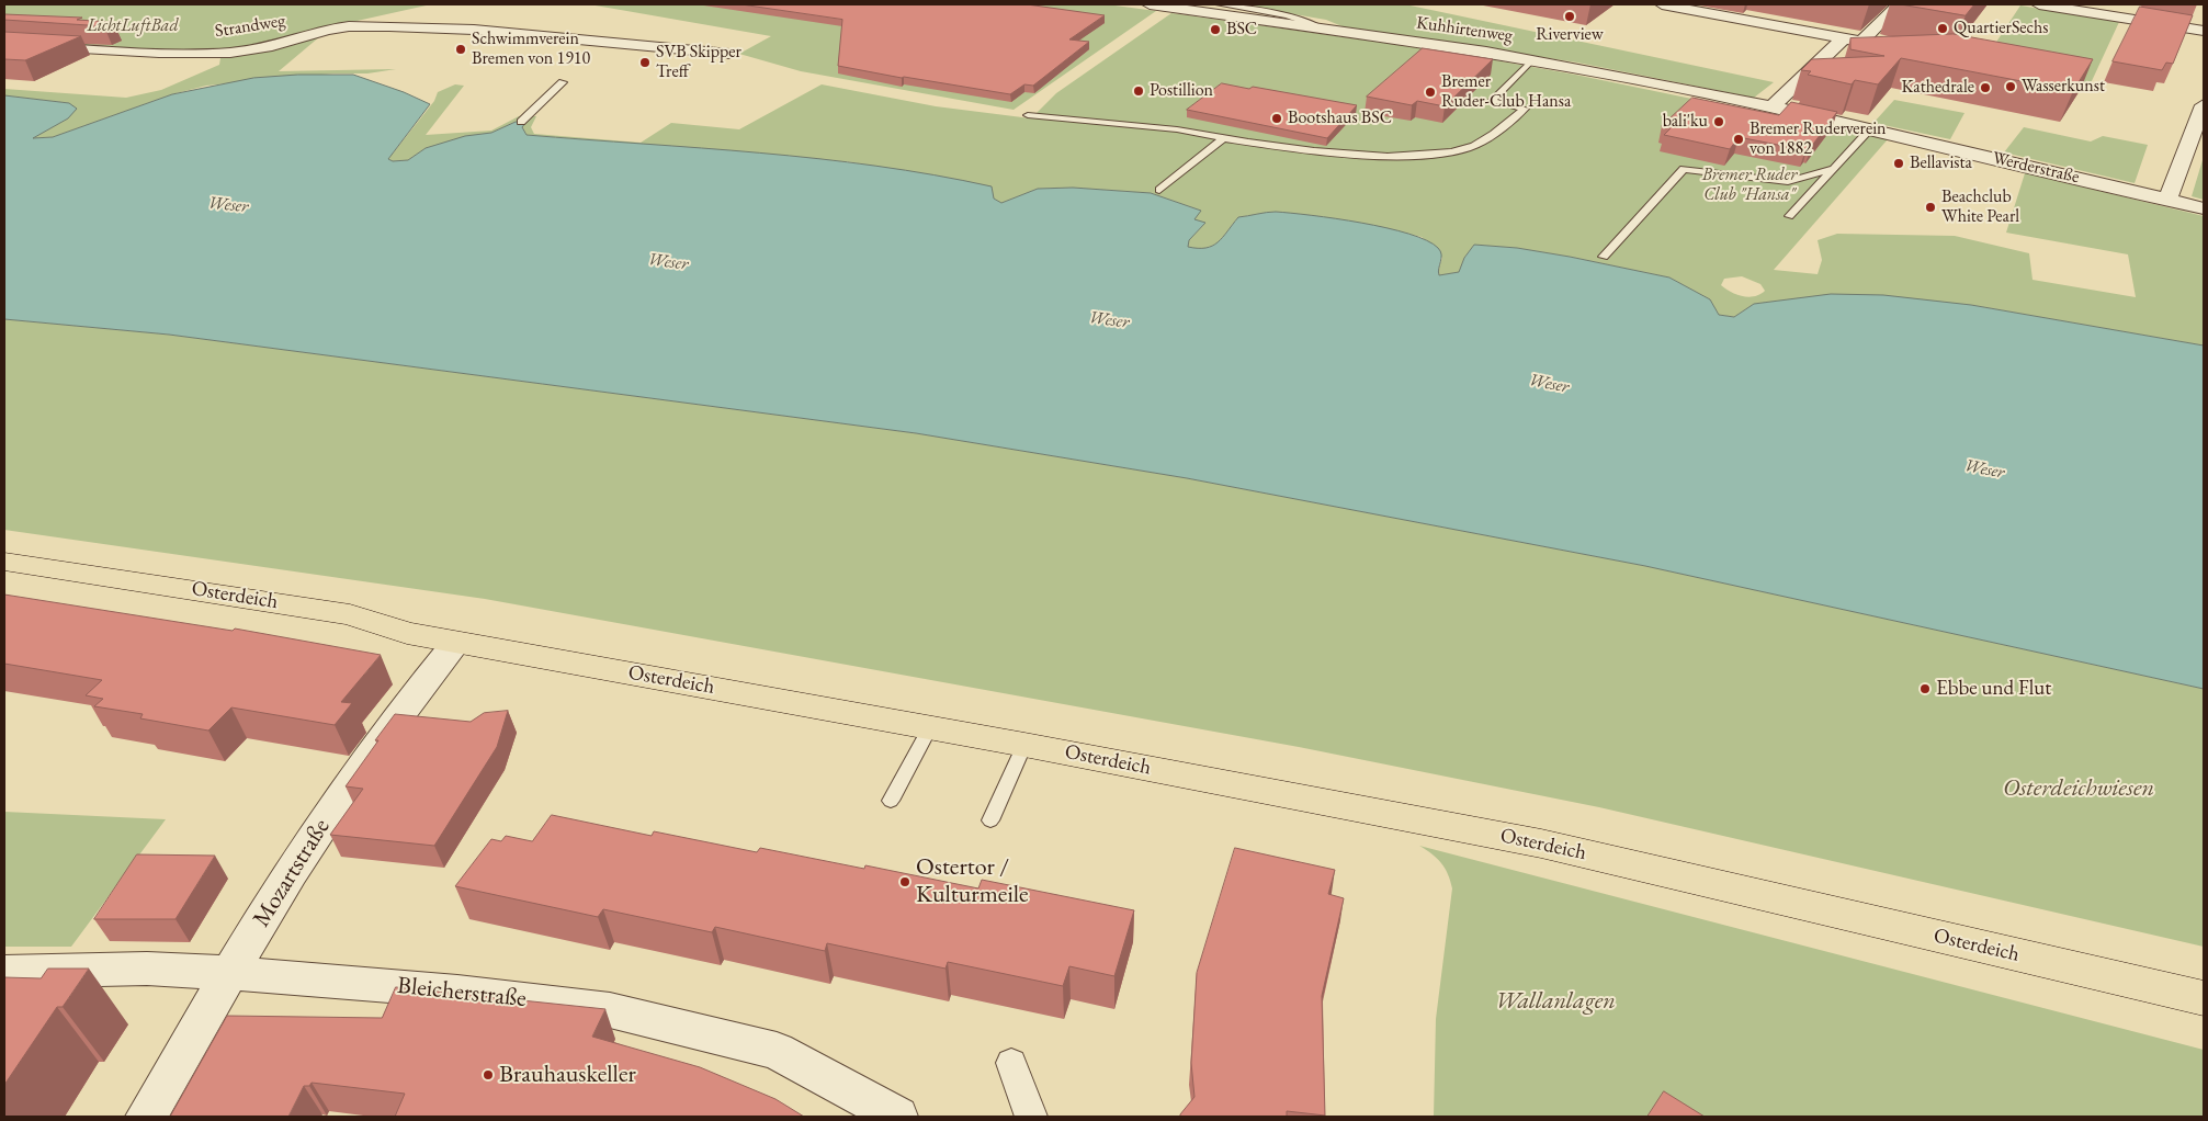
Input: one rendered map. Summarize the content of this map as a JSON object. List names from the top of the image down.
{
  "streets": {
    "main road": ["Osterdeich"],
    "street": [
      "Strandweg",
      "Kuhhirtenweg",
      "Werderstraße",
      "Mozartstraße",
      "Bleicherstraße"
    ]
  },
  "crossings": [
    ["Kuhhirtenweg", "Werderstraße"],
    ["Osterdeich", "Mozartstraße"],
    ["Mozartstraße", "Bleicherstraße"]
  ],
  "water": ["Weser"],
  "parks": [
    "LichtLuftBad",
    "Bremer Ruder Club \"Hansa\"",
    "Osterdeichwiesen",
    "Wallanlagen"
  ],
  "places": [
    "Riverview",
    "QuartierSechs",
    "BSC",
    "Schwimmverein Bremen von 1910",
    "SVB Skipper Treff",
    "Wasserkunst",
    "Kathedrale",
    "Postillion",
    "Bremer Ruder-Club Hansa",
    "Bootshaus BSC",
    "bali'ku",
    "Bremer Ruderverein von 1882",
    "Bellavista",
    "Beachclub White Pearl",
    "Ebbe und Flut",
    "Ostertor / Kulturmeile",
    "Brauhauskeller"
  ]
}
